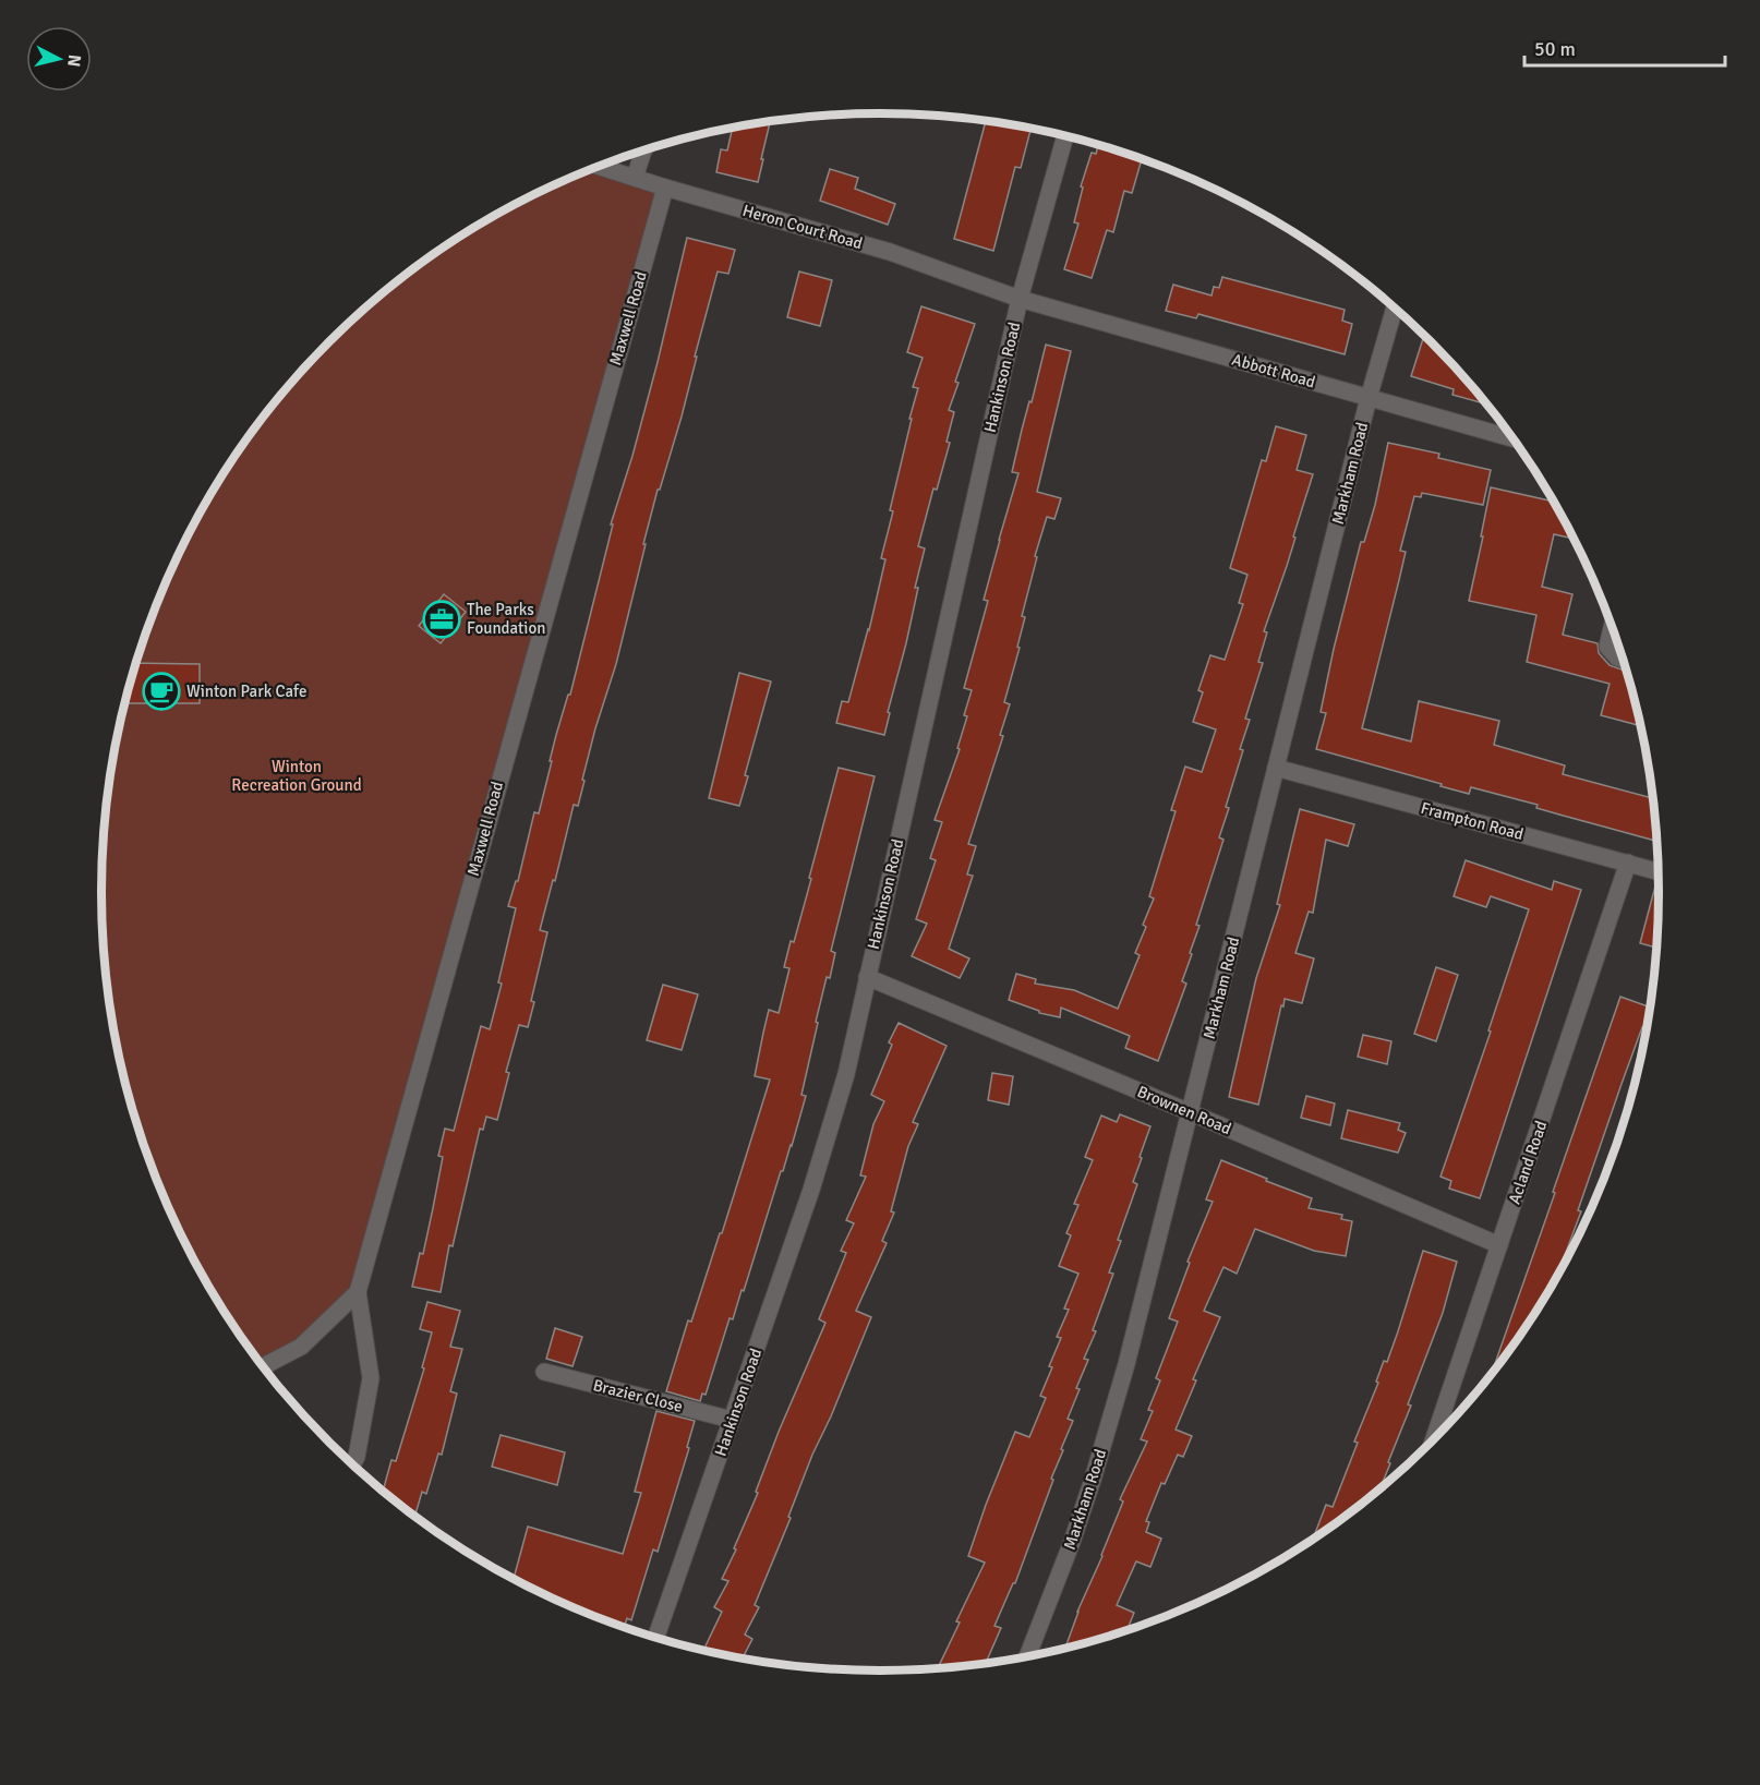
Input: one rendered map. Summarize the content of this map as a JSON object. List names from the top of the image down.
{
  "streets": {
    "street": [
      "Heron Court Road",
      "Maxwell Road",
      "Abbott Road",
      "Hankinson Road",
      "Markham Road",
      "Frampton Road",
      "Brownen Road",
      "Acland Road",
      "Brazier Close"
    ]
  },
  "crossings": [
    ["Heron Court Road", "Maxwell Road"],
    ["Heron Court Road", "Abbott Road"],
    ["Heron Court Road", "Hankinson Road"],
    ["Abbott Road", "Hankinson Road"],
    ["Abbott Road", "Markham Road"],
    ["Hankinson Road", "Brownen Road"],
    ["Hankinson Road", "Brazier Close"],
    ["Markham Road", "Frampton Road"],
    ["Markham Road", "Brownen Road"],
    ["Frampton Road", "Acland Road"],
    ["Brownen Road", "Acland Road"]
  ],
  "parks": ["Winton Recreation Ground"],
  "places": {
    "office": ["The Parks Foundation"],
    "cafe": ["Winton Park Cafe"]
  },
  "scale_bar": "50 m",
  "north": "right"
}
